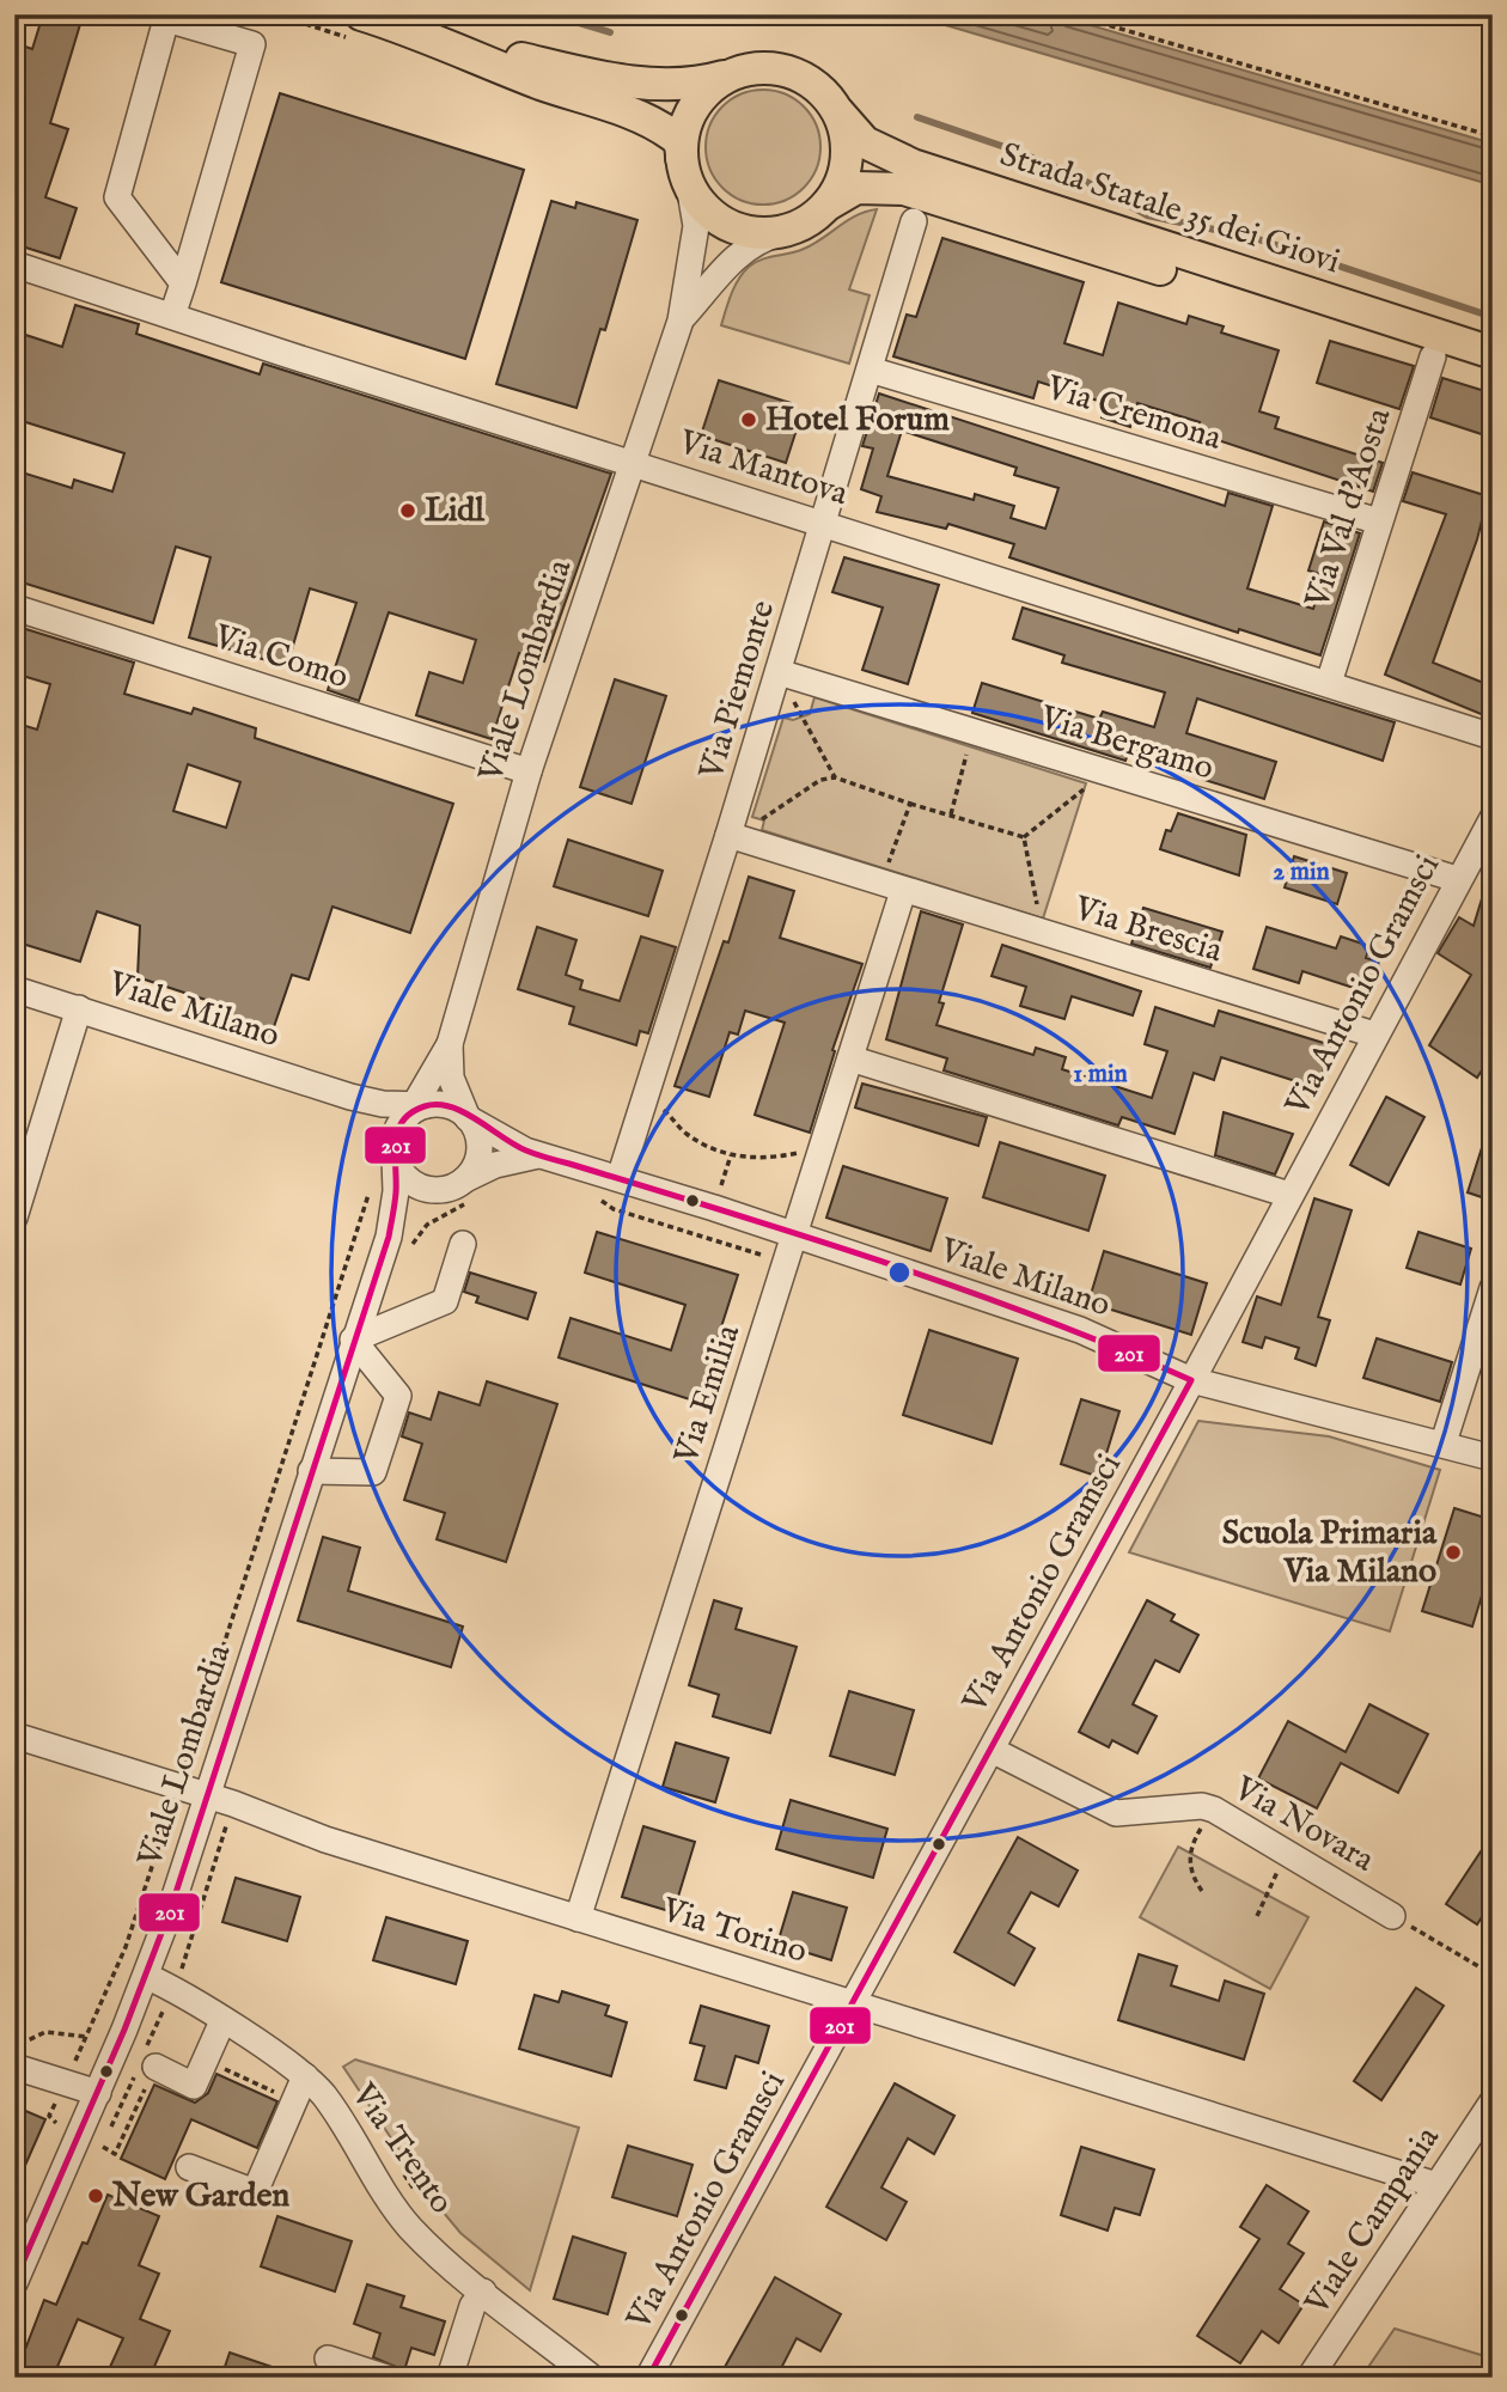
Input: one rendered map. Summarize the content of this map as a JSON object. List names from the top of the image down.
{
  "streets": {
    "main road": ["Strada Statale 35 dei Giovi"],
    "street": [
      "Via Cremona",
      "Via Mantova",
      "Via Val d'Aosta",
      "Via Como",
      "Viale Lombardia",
      "Via Piemonte",
      "Via Bergamo",
      "Via Brescia",
      "Via Antonio Gramsci",
      "Viale Milano",
      "Via Emilia",
      "Via Novara",
      "Via Torino",
      "Via Trento",
      "Viale Campania"
    ]
  },
  "crossings": [
    ["Strada Statale 35 dei Giovi", "Via Val d'Aosta"],
    ["Strada Statale 35 dei Giovi", "Viale Lombardia"],
    ["Via Cremona", "Via Val d'Aosta"],
    ["Via Cremona", "Via Piemonte"],
    ["Via Mantova", "Via Val d'Aosta"],
    ["Via Mantova", "Viale Lombardia"],
    ["Via Mantova", "Via Piemonte"],
    ["Via Como", "Viale Lombardia"],
    ["Viale Lombardia", "Viale Milano"],
    ["Viale Lombardia", "Via Torino"],
    ["Viale Lombardia", "Via Trento"],
    ["Via Piemonte", "Via Bergamo"],
    ["Via Piemonte", "Via Brescia"],
    ["Via Piemonte", "Viale Milano"],
    ["Via Bergamo", "Via Antonio Gramsci"],
    ["Via Brescia", "Via Antonio Gramsci"],
    ["Via Brescia", "Via Emilia"],
    ["Via Antonio Gramsci", "Viale Milano"],
    ["Via Antonio Gramsci", "Via Novara"],
    ["Via Antonio Gramsci", "Via Torino"],
    ["Viale Milano", "Via Emilia"],
    ["Via Emilia", "Via Torino"],
    ["Via Torino", "Viale Campania"]
  ],
  "places": [
    "Hotel Forum",
    "Lidl",
    "Scuola Primaria Via Milano",
    "New Garden"
  ],
  "lines": ["transit line 201"],
  "rings": ["2 min", "1 min"]
}
